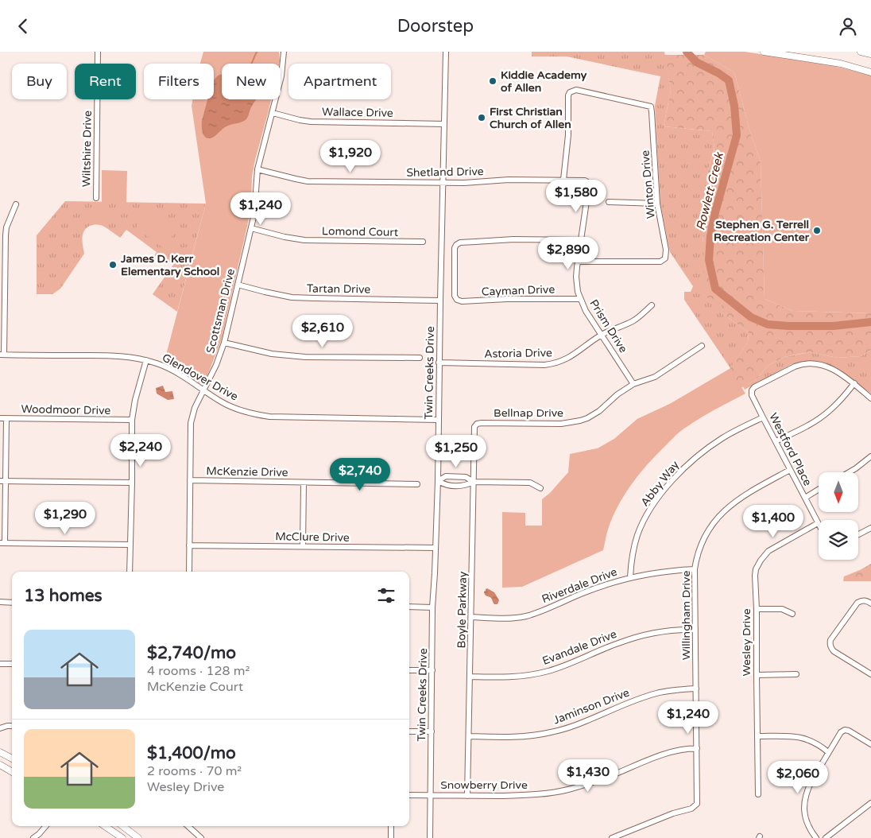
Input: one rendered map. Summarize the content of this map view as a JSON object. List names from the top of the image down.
{
  "streets": {
    "street": [
      "Wallace Drive",
      "Wiltshire Drive",
      "Shetland Drive",
      "Winton Drive",
      "Lomond Court",
      "Tartan Drive",
      "Cayman Drive",
      "Scottsman Drive",
      "Prism Drive",
      "Astoria Drive",
      "Twin Creeks Drive",
      "Glendover Drive",
      "Woodmoor Drive",
      "Bellnap Drive",
      "Westford Place",
      "McKenzie Drive",
      "Abby Way",
      "McClure Drive",
      "Riverdale Drive",
      "Boyle Parkway",
      "Willingham Drive",
      "Wesley Drive",
      "Evandale Drive",
      "Jaminson Drive",
      "Snowberry Drive"
    ]
  },
  "crossings": [
    ["Wallace Drive", "Scottsman Drive"],
    ["Wallace Drive", "Twin Creeks Drive"],
    ["Shetland Drive", "Winton Drive"],
    ["Shetland Drive", "Scottsman Drive"],
    ["Shetland Drive", "Prism Drive"],
    ["Shetland Drive", "Twin Creeks Drive"],
    ["Winton Drive", "Prism Drive"],
    ["Lomond Court", "Scottsman Drive"],
    ["Tartan Drive", "Scottsman Drive"],
    ["Tartan Drive", "Twin Creeks Drive"],
    ["Cayman Drive", "Prism Drive"],
    ["Scottsman Drive", "Glendover Drive"],
    ["Scottsman Drive", "McKenzie Drive"],
    ["Scottsman Drive", "McClure Drive"],
    ["Prism Drive", "Astoria Drive"],
    ["Prism Drive", "Bellnap Drive"],
    ["Astoria Drive", "Twin Creeks Drive"],
    ["Twin Creeks Drive", "Glendover Drive"],
    ["Twin Creeks Drive", "McClure Drive"],
    ["Twin Creeks Drive", "Snowberry Drive"],
    ["Bellnap Drive", "Boyle Parkway"],
    ["Westford Place", "Abby Way"],
    ["Westford Place", "Willingham Drive"],
    ["Westford Place", "Wesley Drive"],
    ["Abby Way", "Riverdale Drive"],
    ["Riverdale Drive", "Boyle Parkway"],
    ["Riverdale Drive", "Willingham Drive"],
    ["Boyle Parkway", "Evandale Drive"],
    ["Boyle Parkway", "Jaminson Drive"],
    ["Boyle Parkway", "Snowberry Drive"],
    ["Willingham Drive", "Evandale Drive"],
    ["Willingham Drive", "Jaminson Drive"],
    ["Willingham Drive", "Snowberry Drive"]
  ],
  "water": ["Rowlett Creek"],
  "places": [
    "Kiddie Academy of Allen",
    "First Christian Church of Allen",
    "Stephen G. Terrell Recreation Center",
    "James D. Kerr Elementary School"
  ],
  "north": "bottom",
  "page": {
    "header": "Doorstep",
    "chip": [
      "Buy",
      "Rent",
      "Filters",
      "New",
      "Apartment"
    ],
    "price": [
      "$1,920",
      "$1,580",
      "$1,240",
      "$2,890",
      "$2,610",
      "$2,240",
      "$1,250",
      "$2,740",
      "$1,290",
      "$1,400",
      "$1,240",
      "$1,430",
      "$2,060"
    ],
    "heading": "13 homes",
    "list": [
      {
        "name": "$2,740/mo",
        "note": "4 rooms · 128 m² · McKenzie Court"
      },
      {
        "name": "$1,400/mo",
        "note": "2 rooms · 70 m² · Wesley Drive"
      }
    ]
  }
}
